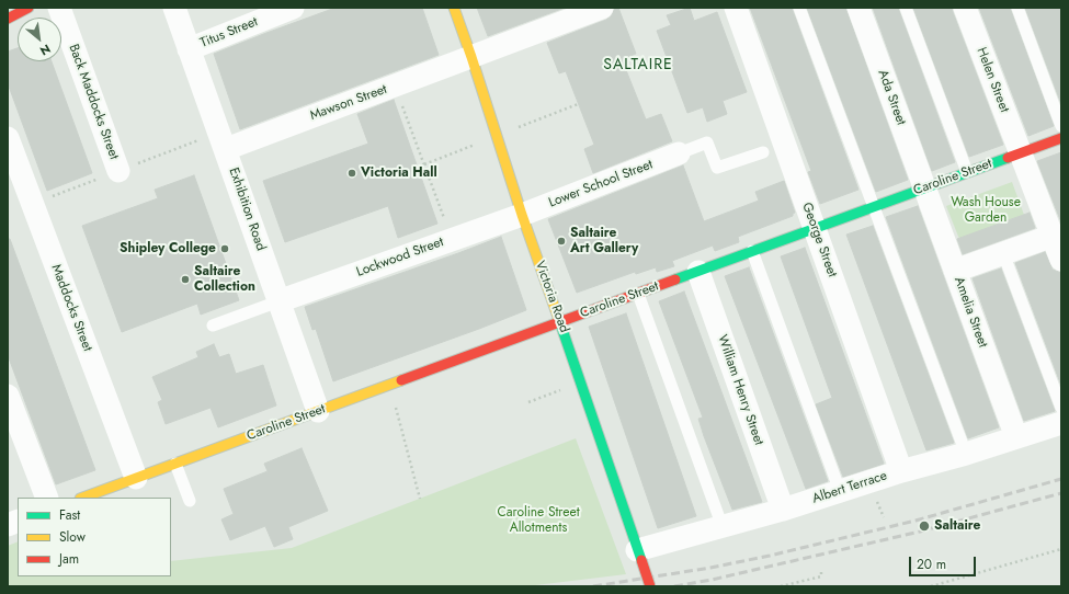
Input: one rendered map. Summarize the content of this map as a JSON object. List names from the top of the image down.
{
  "streets": {
    "street": [
      "Titus Street",
      "Helen Street",
      "Ada Street",
      "Back Maddocks Street",
      "Mawson Street",
      "Caroline Street",
      "Lower School Street",
      "Exhibition Road",
      "George Street",
      "Lockwood Street",
      "Victoria Road",
      "Maddocks Street",
      "Amelia Street",
      "William Henry Street",
      "Albert Terrace"
    ]
  },
  "crossings": [
    ["Titus Street", "Exhibition Road"],
    ["Helen Street", "Caroline Street"],
    ["Ada Street", "Caroline Street"],
    ["Ada Street", "Amelia Street"],
    ["Mawson Street", "Exhibition Road"],
    ["Mawson Street", "Victoria Road"],
    ["Caroline Street", "Exhibition Road"],
    ["Caroline Street", "George Street"],
    ["Caroline Street", "Victoria Road"],
    ["Caroline Street", "Maddocks Street"],
    ["Caroline Street", "Amelia Street"],
    ["Caroline Street", "William Henry Street"],
    ["Lower School Street", "Lockwood Street"],
    ["Lower School Street", "Victoria Road"],
    ["Exhibition Road", "Lockwood Street"],
    ["George Street", "Albert Terrace"],
    ["Lockwood Street", "Victoria Road"],
    ["Victoria Road", "Albert Terrace"],
    ["Amelia Street", "Albert Terrace"],
    ["William Henry Street", "Albert Terrace"]
  ],
  "districts": ["SALTAIRE"],
  "parks": ["Wash House Garden", "Caroline Street Allotments"],
  "places": [
    "Victoria Hall",
    "Saltaire Art Gallery",
    "Shipley College",
    "Saltaire Collection",
    "Saltaire"
  ],
  "legend": ["Fast", "Slow", "Jam"],
  "scale_bar": "20 m",
  "north": "bottom right"
}
